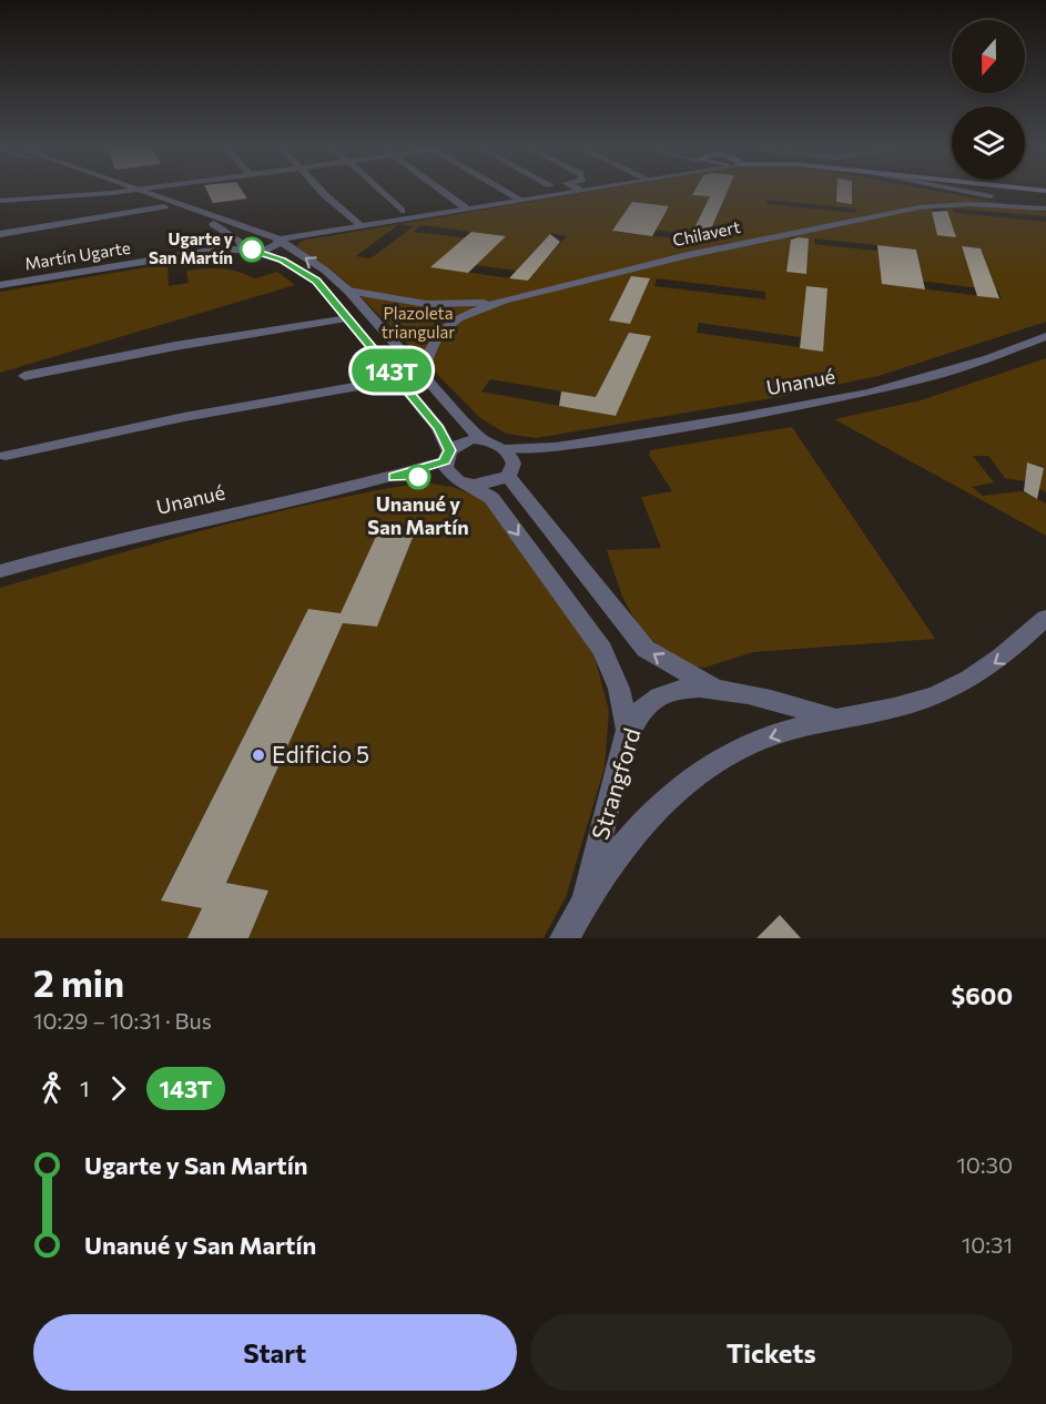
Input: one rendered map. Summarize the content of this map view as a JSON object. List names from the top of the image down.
{
  "streets": {
    "street": [
      "Chilavert",
      "Martín Ugarte",
      "Unanué",
      "Strangford"
    ]
  },
  "one_way": ["Strangford"],
  "parks": ["Plazoleta triangular"],
  "places": ["Ugarte y San Martín", "Unanué y San Martín", "Edificio 5"],
  "lines": ["bus line 143T"],
  "north": "bottom",
  "page": {
    "on_map": "143T",
    "heading": ["2 min", "10:29 – 10:31 · Bus", "$600"],
    "legs": ["1", "143T"],
    "list": [
      {
        "name": "Ugarte y San Martín",
        "value": "10:30"
      },
      {
        "name": "Unanué y San Martín",
        "value": "10:31"
      }
    ],
    "buttons": ["Start", "Tickets"]
  }
}
